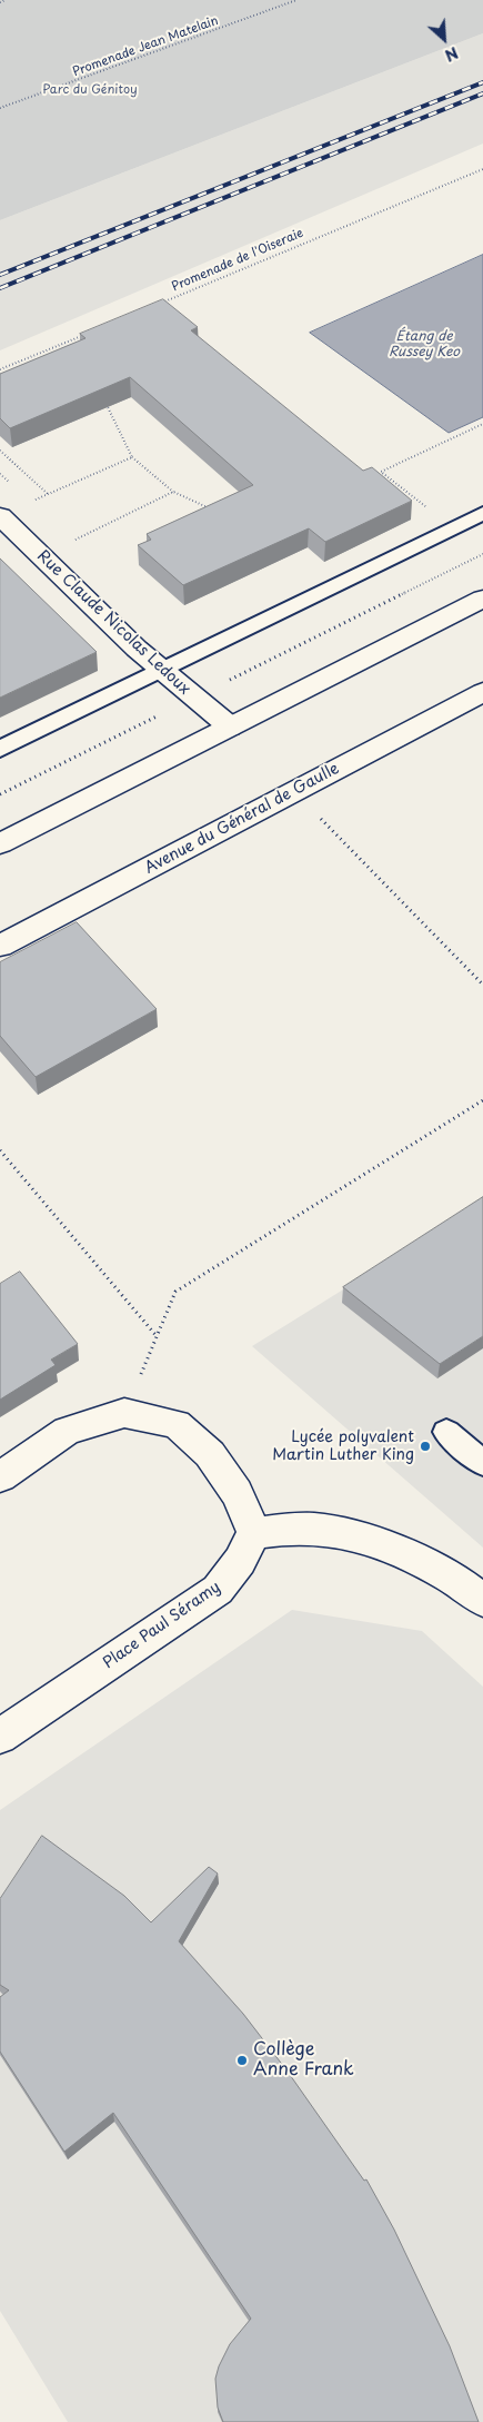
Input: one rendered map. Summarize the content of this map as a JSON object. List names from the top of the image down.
{
  "streets": {
    "street": ["Rue Claude Nicolas Ledoux", "Avenue du Général de Gaulle", "Place Paul Séramy"],
    "path": ["Promenade Jean Matelain", "Promenade de l'Oiseraie"]
  },
  "water": ["Étang de Russey Keo"],
  "parks": ["Parc du Génitoy"],
  "places": ["Lycée polyvalent Martin Luther King", "Collège Anne Frank"],
  "north": "bottom right"
}
